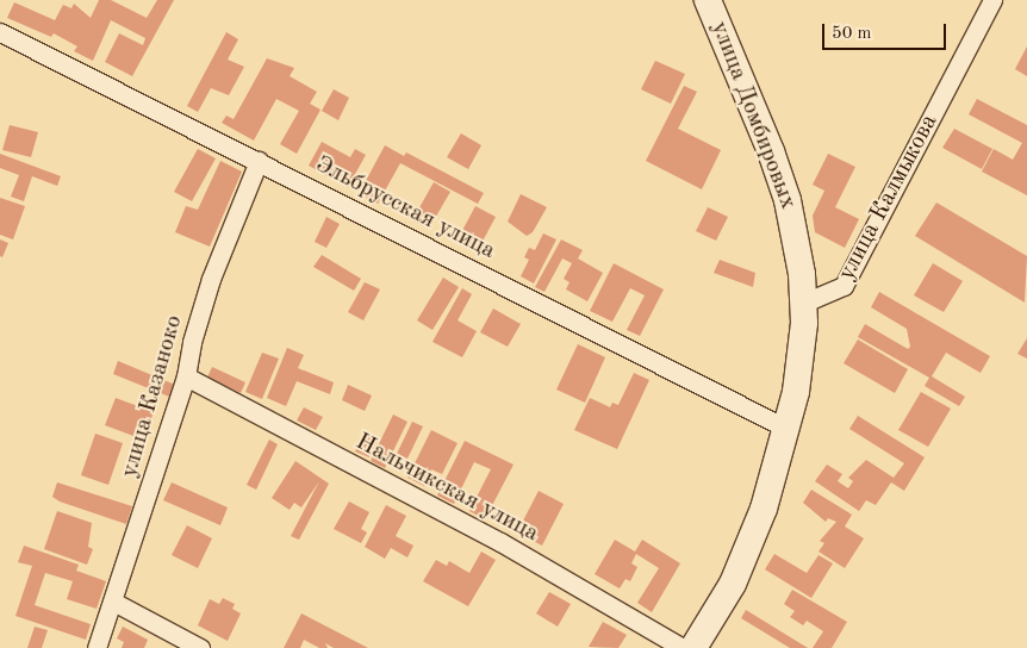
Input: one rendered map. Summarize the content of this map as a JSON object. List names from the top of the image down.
{
  "streets": {
    "street": [
      "улица Домбировых",
      "улица Калмыкова",
      "Эльбрусская улица",
      "улица Казаноко",
      "Нальчикская улица"
    ]
  },
  "crossings": [
    ["улица Домбировых", "улица Калмыкова"],
    ["Эльбрусская улица", "улица Казаноко"],
    ["улица Казаноко", "Нальчикская улица"]
  ],
  "scale_bar": "50 m"
}
